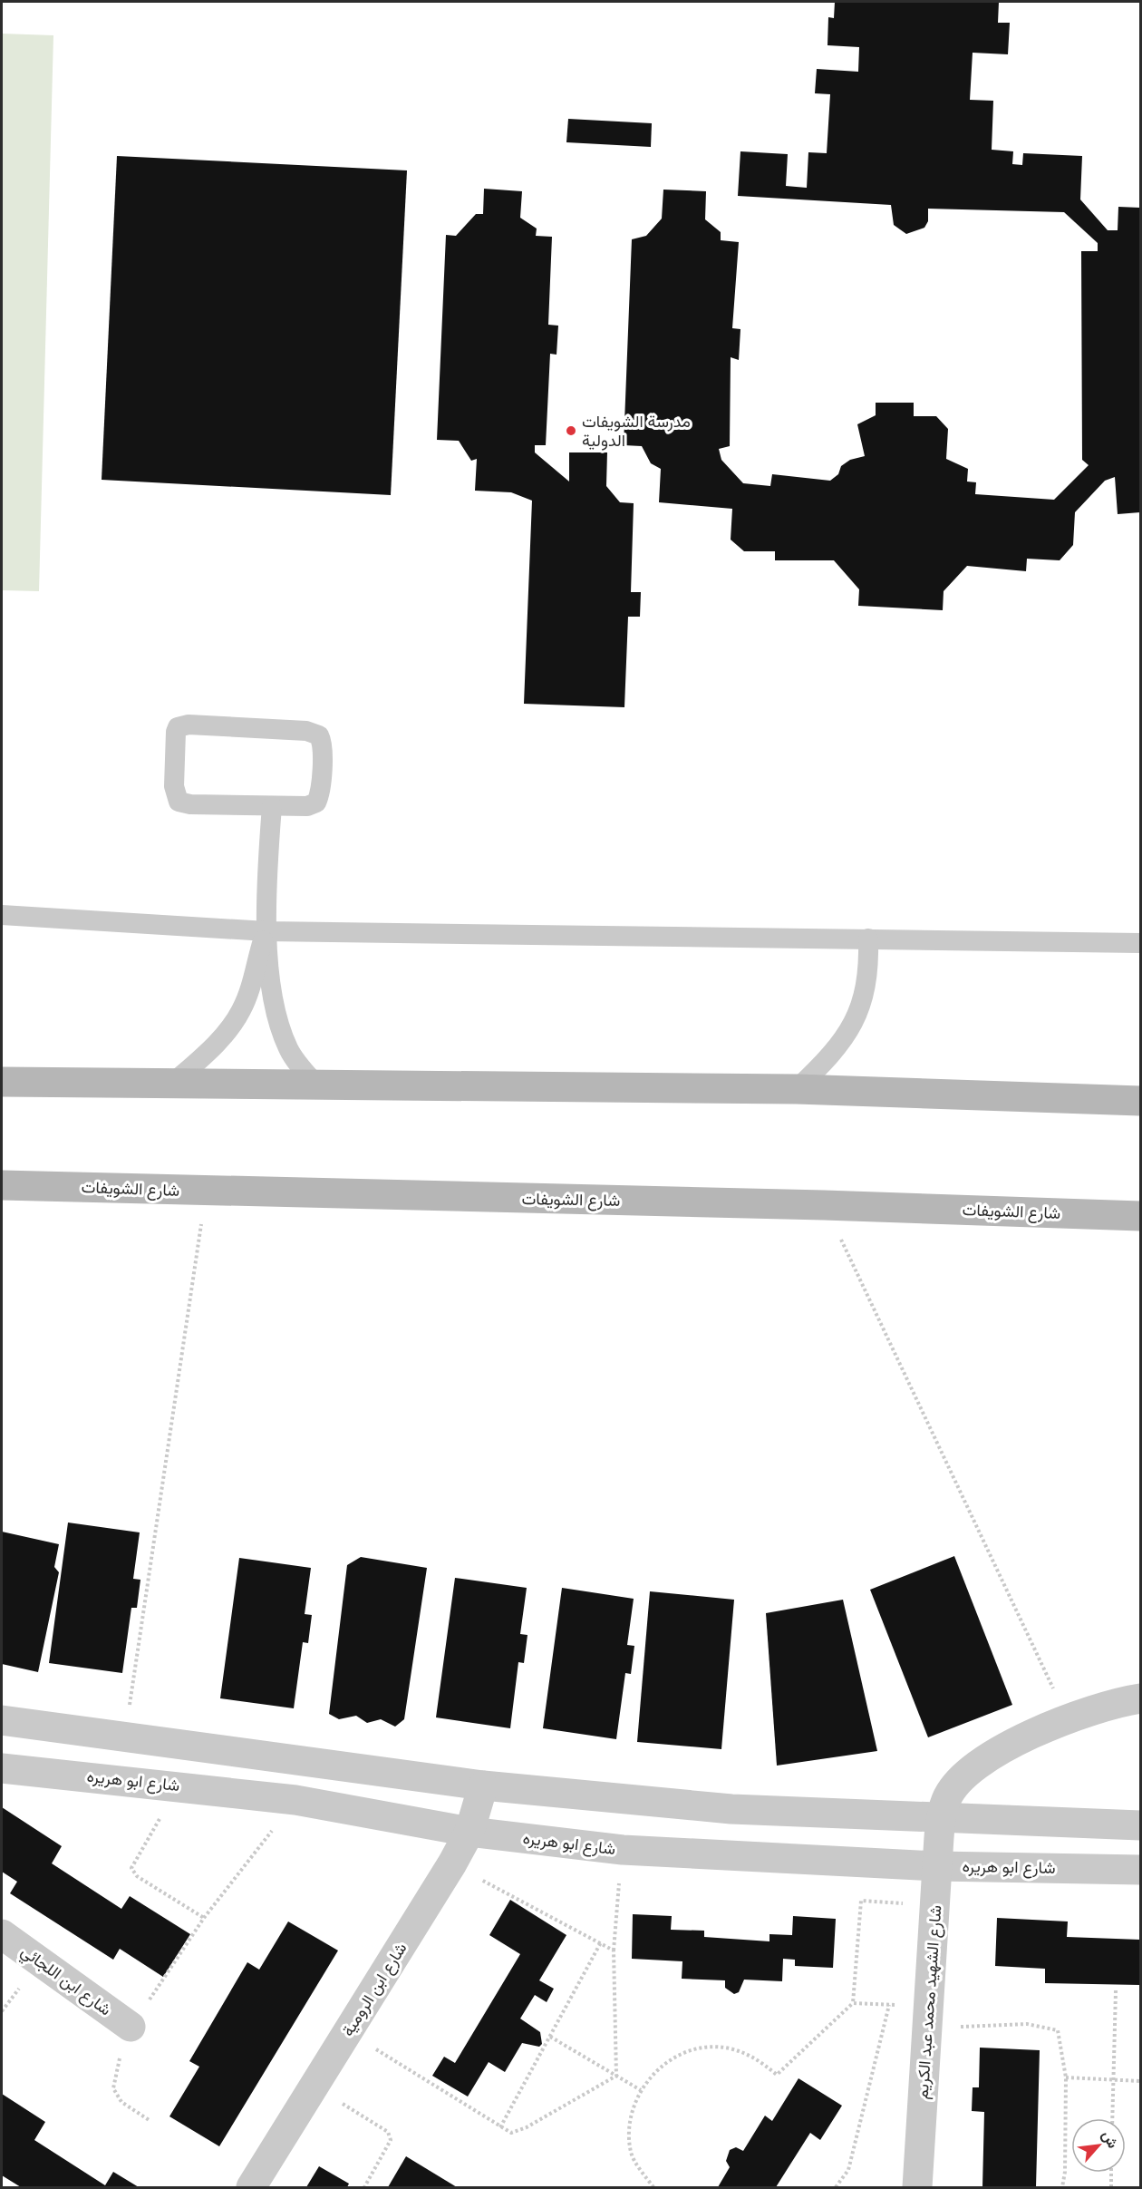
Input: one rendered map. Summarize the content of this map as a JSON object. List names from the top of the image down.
{
  "streets": {
    "main road": ["شارع الشويفات"],
    "street": [
      "شارع ابو هريره",
      "شارع ابن اللجائي",
      "شارع ابن الرومية",
      "شارع الشهيد محمد عبد الكريم"
    ]
  },
  "crossings": [
    ["شارع ابو هريره", "شارع ابن الرومية"],
    ["شارع ابو هريره", "شارع الشهيد محمد عبد الكريم"]
  ],
  "places": ["مدرسة الشويفات الدولية"],
  "north": "top right"
}
